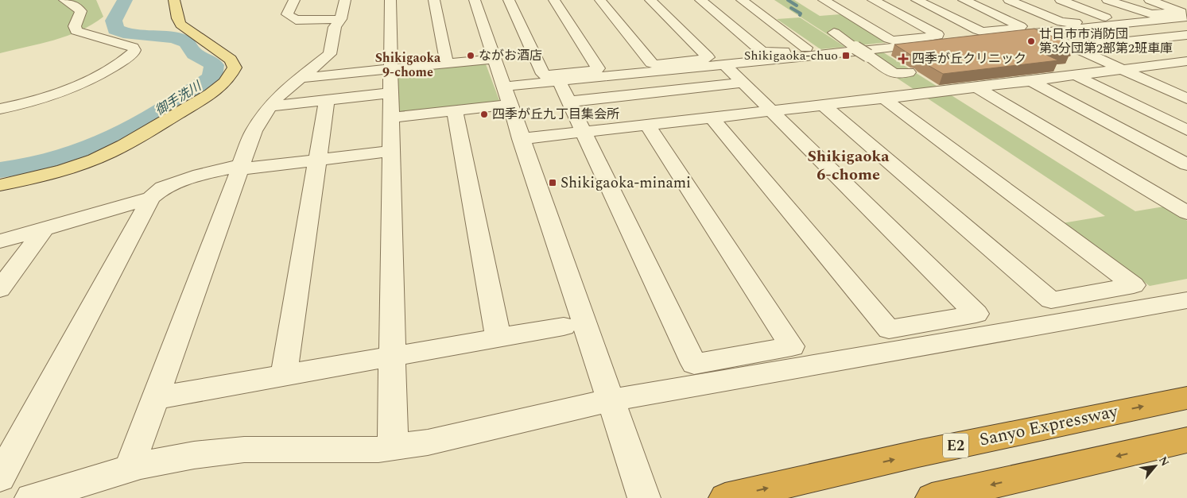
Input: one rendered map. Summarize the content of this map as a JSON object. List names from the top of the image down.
{
  "streets": {
    "highway": ["Sanyo Expressway", "E2"]
  },
  "districts": ["Shikigaoka 9-chome", "Shikigaoka 6-chome"],
  "water": ["御手洗川"],
  "places": {
    "other": ["廿日市市消防団 第3分団第2部第2班車庫", "ながお酒店", "四季が丘九丁目集会所"],
    "transit": ["Shikigaoka-chuo", "Shikigaoka-minami"],
    "health": ["四季が丘クリニック"]
  },
  "north": "top right"
}
